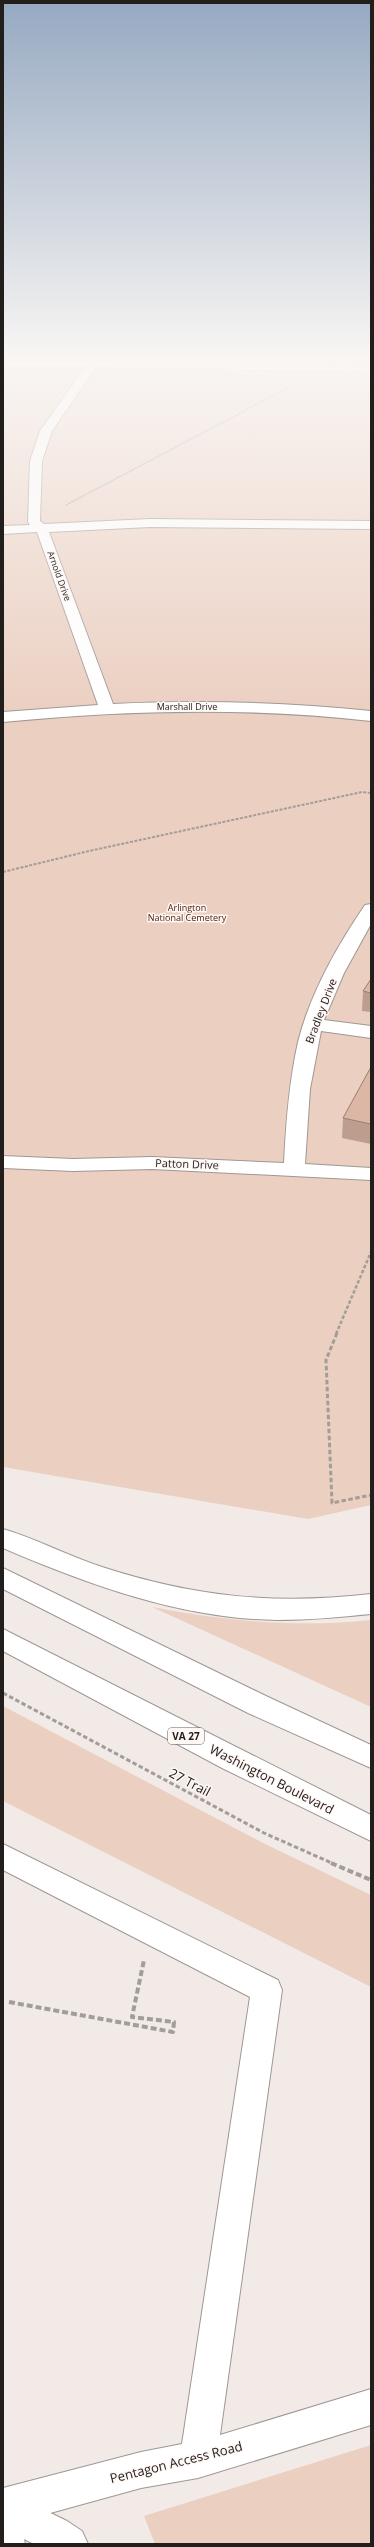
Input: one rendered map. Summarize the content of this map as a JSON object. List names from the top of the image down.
{
  "streets": {
    "main road": [
      "Arnold Drive",
      "Marshall Drive",
      "Bradley Drive",
      "Patton Drive",
      "VA 27",
      "Washington Boulevard",
      "Pentagon Access Road"
    ],
    "path": ["27 Trail"]
  },
  "crossings": [
    ["Arnold Drive", "Marshall Drive"],
    ["Bradley Drive", "Patton Drive"]
  ],
  "parks": ["Arlington National Cemetery"]
}
